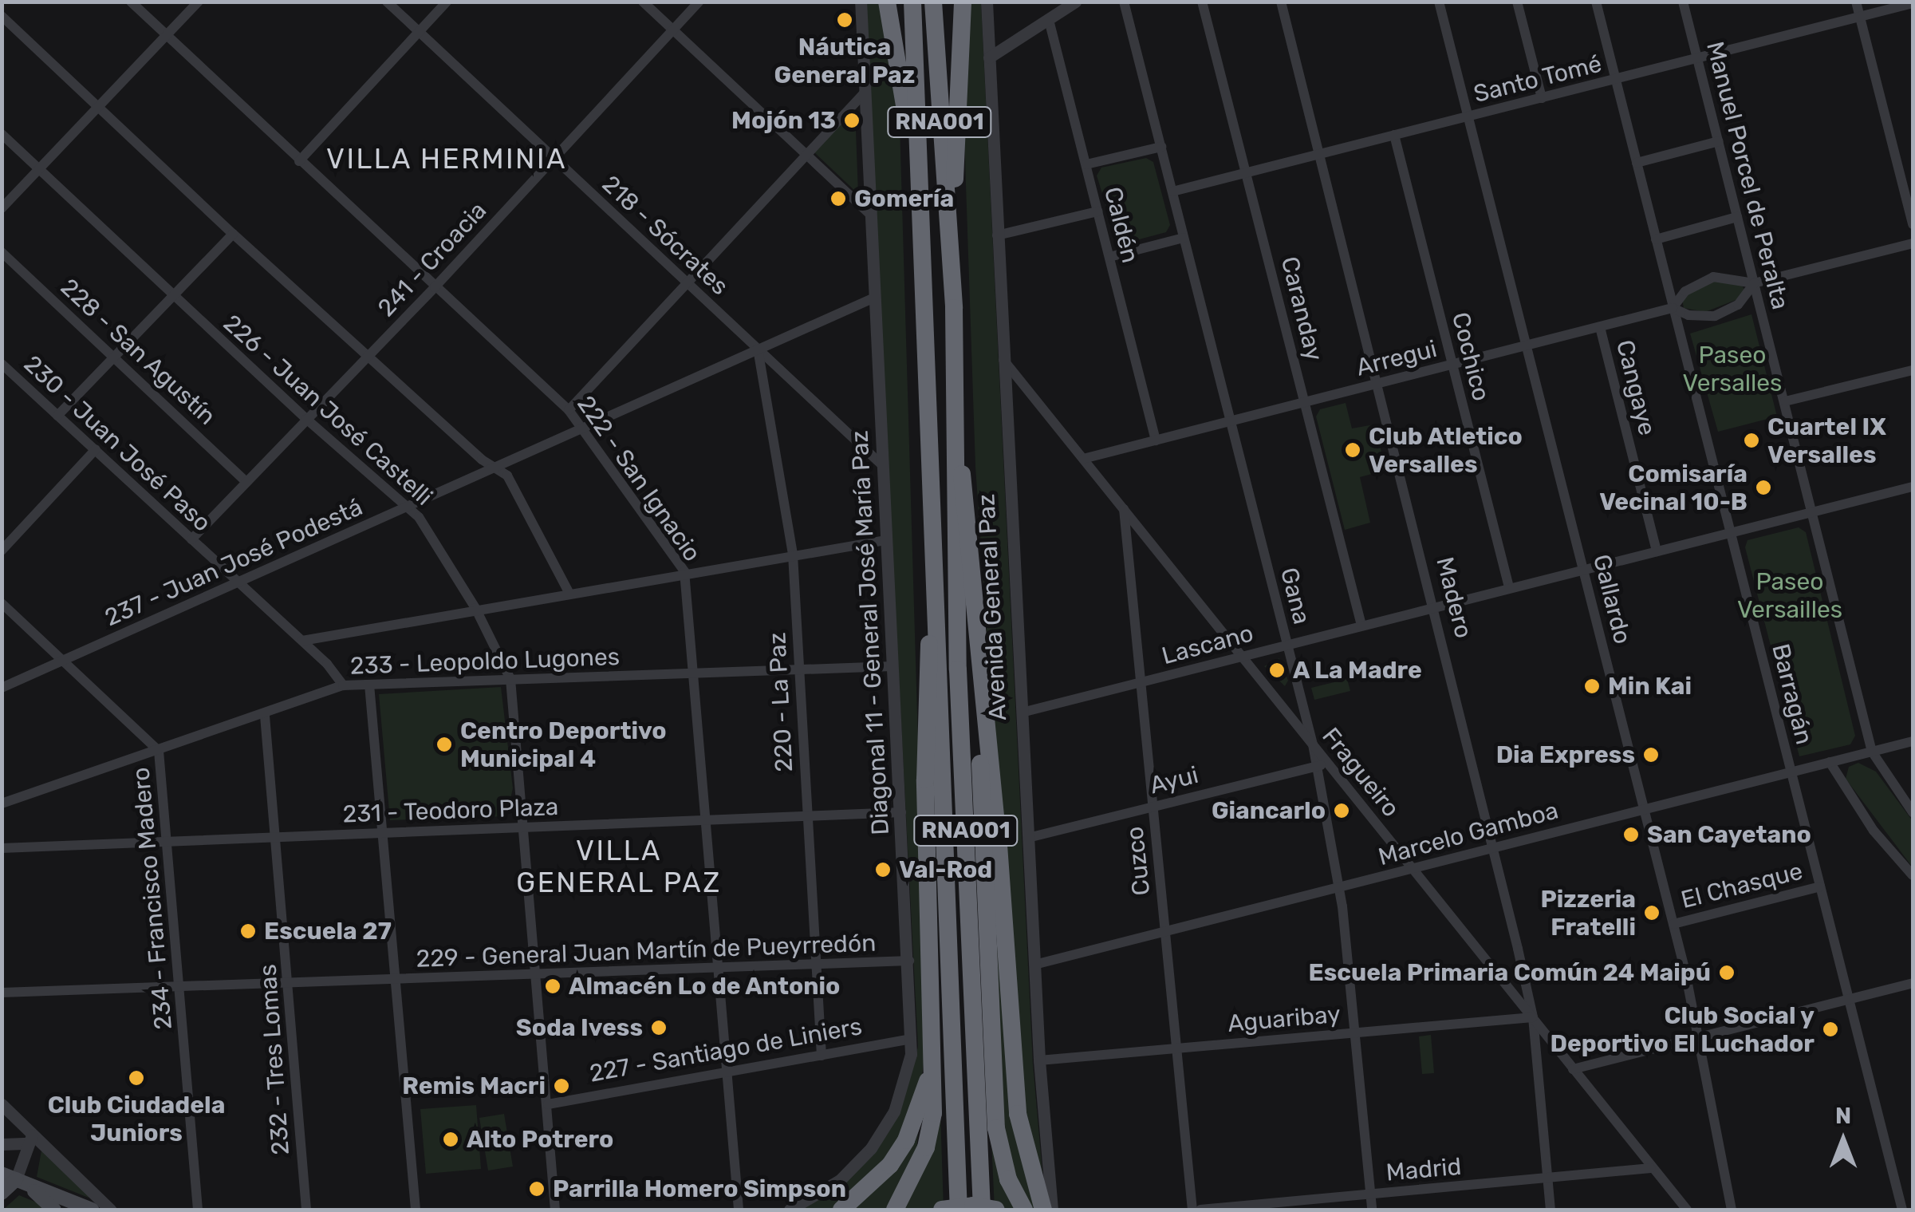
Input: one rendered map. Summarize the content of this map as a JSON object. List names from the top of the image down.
{
  "streets": {
    "highway": ["RNA001", "Avenida General Paz"],
    "street": [
      "Santo Tomé",
      "Manuel Porcel de Peralta",
      "Caldén",
      "218 - Sócrates",
      "241 - Croacia",
      "Caranday",
      "228 - San Agustín",
      "Cochico",
      "Arregui",
      "Cangaye",
      "226 - Juan José Castelli",
      "230 - Juan José Paso",
      "222 - San Ignacio",
      "237 - Juan José Podestá",
      "Gana",
      "Madero",
      "Gallardo",
      "Diagonal 11 - General José María Paz",
      "Lascano",
      "233 - Leopoldo Lugones",
      "Barragán",
      "220 - La Paz",
      "Fragueiro",
      "Ayui",
      "231 - Teodoro Plaza",
      "Marcelo Gamboa",
      "Cuzco",
      "El Chasque",
      "234 - Francisco Madero",
      "229 - General Juan Martín de Pueyrredón",
      "Aguaribay",
      "227 - Santiago de Liniers",
      "232 - Tres Lomas",
      "Madrid"
    ]
  },
  "crossings": [
    ["Santo Tomé", "Manuel Porcel de Peralta"],
    ["Santo Tomé", "Caranday"],
    ["Santo Tomé", "Cochico"],
    ["Santo Tomé", "Gana"],
    ["Santo Tomé", "Madero"],
    ["Santo Tomé", "Gallardo"],
    ["Santo Tomé", "Barragán"],
    ["Manuel Porcel de Peralta", "Lascano"],
    ["Manuel Porcel de Peralta", "Marcelo Gamboa"],
    ["Caldén", "Arregui"],
    ["218 - Sócrates", "241 - Croacia"],
    ["218 - Sócrates", "237 - Juan José Podestá"],
    ["218 - Sócrates", "Diagonal 11 - General José María Paz"],
    ["218 - Sócrates", "220 - La Paz"],
    ["241 - Croacia", "228 - San Agustín"],
    ["241 - Croacia", "226 - Juan José Castelli"],
    ["241 - Croacia", "230 - Juan José Paso"],
    ["241 - Croacia", "222 - San Ignacio"],
    ["Caranday", "Arregui"],
    ["Caranday", "Lascano"],
    ["Cochico", "Arregui"],
    ["Cochico", "Lascano"],
    ["Arregui", "Cangaye"],
    ["Arregui", "Gana"],
    ["Arregui", "Madero"],
    ["Arregui", "Gallardo"],
    ["Arregui", "Barragán"],
    ["Arregui", "Fragueiro"],
    ["Cangaye", "Lascano"],
    ["226 - Juan José Castelli", "237 - Juan José Podestá"],
    ["226 - Juan José Castelli", "233 - Leopoldo Lugones"],
    ["226 - Juan José Castelli", "231 - Teodoro Plaza"],
    ["226 - Juan José Castelli", "229 - General Juan Martín de Pueyrredón"],
    ["226 - Juan José Castelli", "227 - Santiago de Liniers"],
    ["230 - Juan José Paso", "237 - Juan José Podestá"],
    ["230 - Juan José Paso", "233 - Leopoldo Lugones"],
    ["222 - San Ignacio", "237 - Juan José Podestá"],
    ["222 - San Ignacio", "233 - Leopoldo Lugones"],
    ["222 - San Ignacio", "231 - Teodoro Plaza"],
    ["222 - San Ignacio", "229 - General Juan Martín de Pueyrredón"],
    ["222 - San Ignacio", "227 - Santiago de Liniers"],
    ["237 - Juan José Podestá", "Diagonal 11 - General José María Paz"],
    ["237 - Juan José Podestá", "220 - La Paz"],
    ["237 - Juan José Podestá", "234 - Francisco Madero"],
    ["Gana", "Lascano"],
    ["Gana", "Fragueiro"],
    ["Gana", "Ayui"],
    ["Gana", "Marcelo Gamboa"],
    ["Gana", "Aguaribay"],
    ["Gana", "Madrid"],
    ["Madero", "Lascano"],
    ["Madero", "Fragueiro"],
    ["Madero", "Marcelo Gamboa"],
    ["Madero", "Aguaribay"],
    ["Madero", "Madrid"],
    ["Gallardo", "Lascano"],
    ["Gallardo", "Marcelo Gamboa"],
    ["Gallardo", "El Chasque"],
    ["Avenida General Paz", "Lascano"],
    ["Avenida General Paz", "Fragueiro"],
    ["Avenida General Paz", "Ayui"],
    ["Avenida General Paz", "Marcelo Gamboa"],
    ["Avenida General Paz", "Aguaribay"],
    ["Diagonal 11 - General José María Paz", "233 - Leopoldo Lugones"],
    ["Diagonal 11 - General José María Paz", "231 - Teodoro Plaza"],
    ["Diagonal 11 - General José María Paz", "229 - General Juan Martín de Pueyrredón"],
    ["Diagonal 11 - General José María Paz", "227 - Santiago de Liniers"],
    ["Lascano", "Barragán"],
    ["Lascano", "Fragueiro"],
    ["Lascano", "Cuzco"],
    ["233 - Leopoldo Lugones", "220 - La Paz"],
    ["233 - Leopoldo Lugones", "234 - Francisco Madero"],
    ["233 - Leopoldo Lugones", "232 - Tres Lomas"],
    ["Barragán", "Marcelo Gamboa"],
    ["Barragán", "El Chasque"],
    ["220 - La Paz", "231 - Teodoro Plaza"],
    ["220 - La Paz", "229 - General Juan Martín de Pueyrredón"],
    ["220 - La Paz", "227 - Santiago de Liniers"],
    ["Fragueiro", "Ayui"],
    ["Fragueiro", "Marcelo Gamboa"],
    ["Fragueiro", "Cuzco"],
    ["Fragueiro", "Aguaribay"],
    ["Fragueiro", "Madrid"],
    ["Ayui", "Cuzco"],
    ["231 - Teodoro Plaza", "234 - Francisco Madero"],
    ["231 - Teodoro Plaza", "232 - Tres Lomas"],
    ["Marcelo Gamboa", "Cuzco"],
    ["Cuzco", "Aguaribay"],
    ["234 - Francisco Madero", "229 - General Juan Martín de Pueyrredón"],
    ["229 - General Juan Martín de Pueyrredón", "232 - Tres Lomas"]
  ],
  "districts": ["VILLA HERMINIA", "VILLA GENERAL PAZ"],
  "parks": ["Paseo Versalles", "Paseo Versailles"],
  "places": [
    "Náutica General Paz",
    "Mojón 13",
    "Gomería",
    "Cuartel IX Versalles",
    "Club Atletico Versalles",
    "Comisaría Vecinal 10-B",
    "A La Madre",
    "Min Kai",
    "Centro Deportivo Municipal 4",
    "Dia Express",
    "Giancarlo",
    "San Cayetano",
    "Val-Rod",
    "Pizzeria Fratelli",
    "Escuela 27",
    "Escuela Primaria Común 24 Maipú",
    "Almacén Lo de Antonio",
    "Soda Ivess",
    "Club Social y Deportivo El Luchador",
    "Club Ciudadela Juniors",
    "Remis Macri",
    "Alto Potrero",
    "Parrilla Homero Simpson"
  ],
  "north": "top"
}
